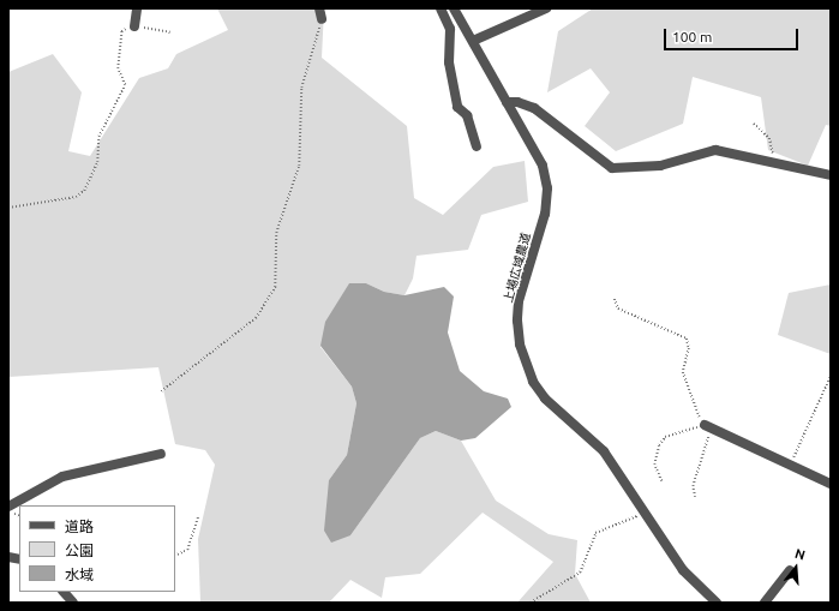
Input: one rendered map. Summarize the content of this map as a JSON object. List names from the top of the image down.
{
  "streets": {
    "street": ["上場広域農道"]
  },
  "legend": ["道路", "公園", "水域"],
  "scale_bar": "100 m",
  "north": "top"
}
